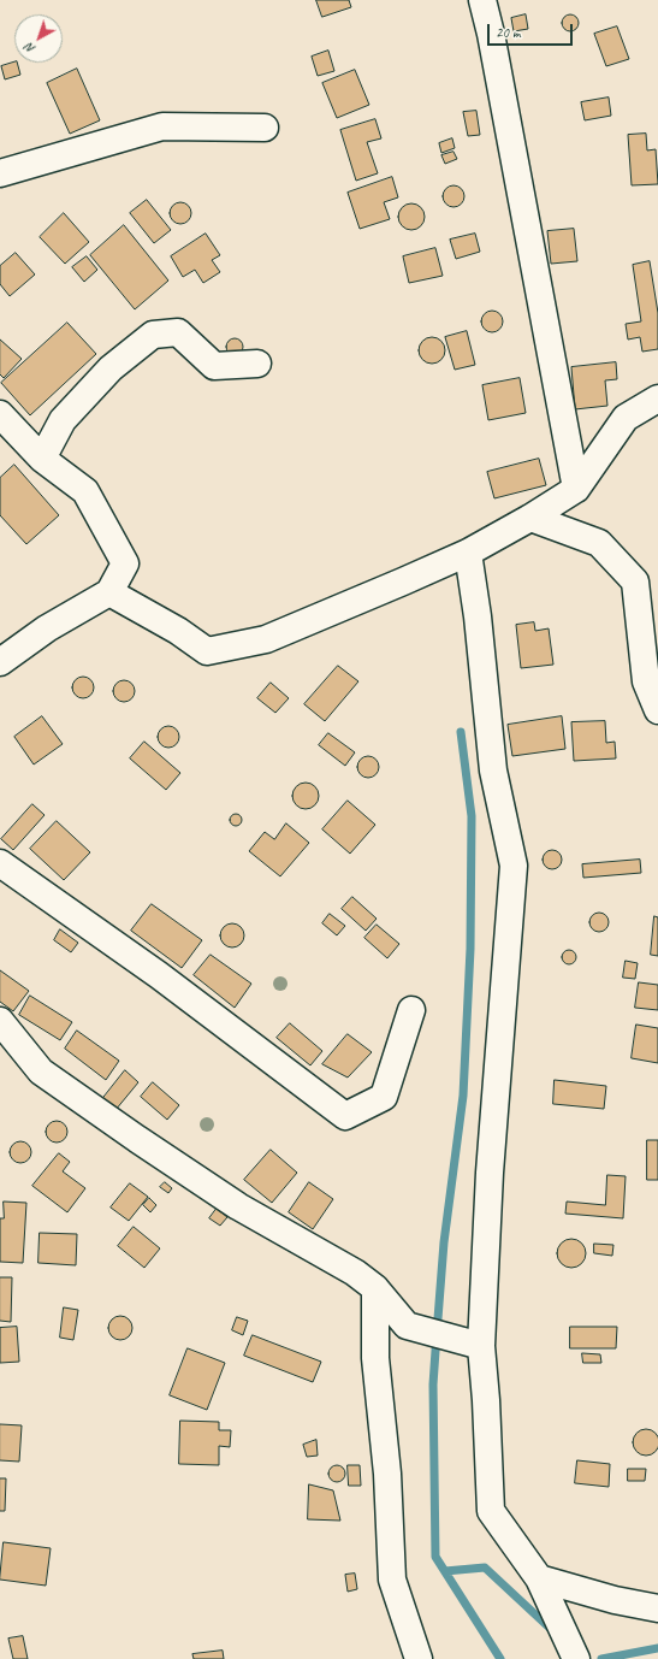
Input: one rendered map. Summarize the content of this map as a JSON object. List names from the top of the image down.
{
  "scale_bar": "20 m",
  "north": "bottom left"
}
